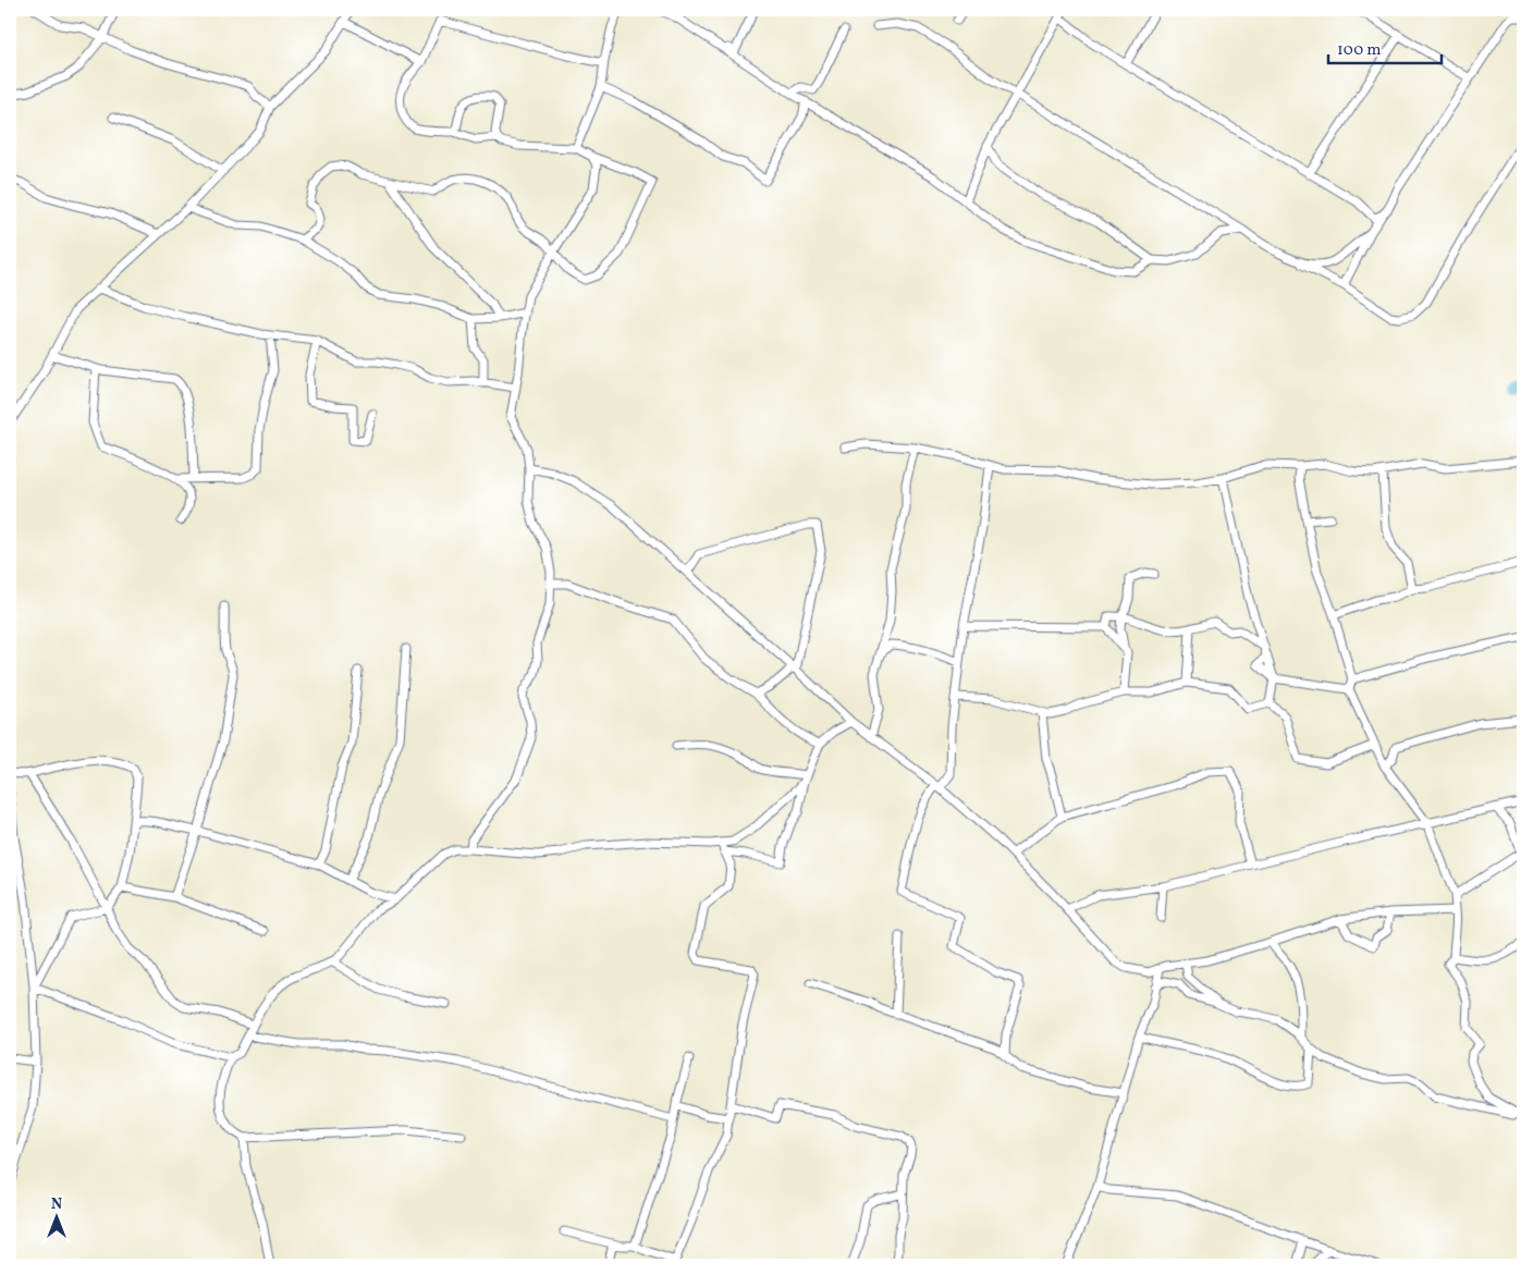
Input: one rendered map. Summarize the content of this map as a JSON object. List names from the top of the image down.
{
  "scale_bar": "100 m",
  "north": "top"
}
